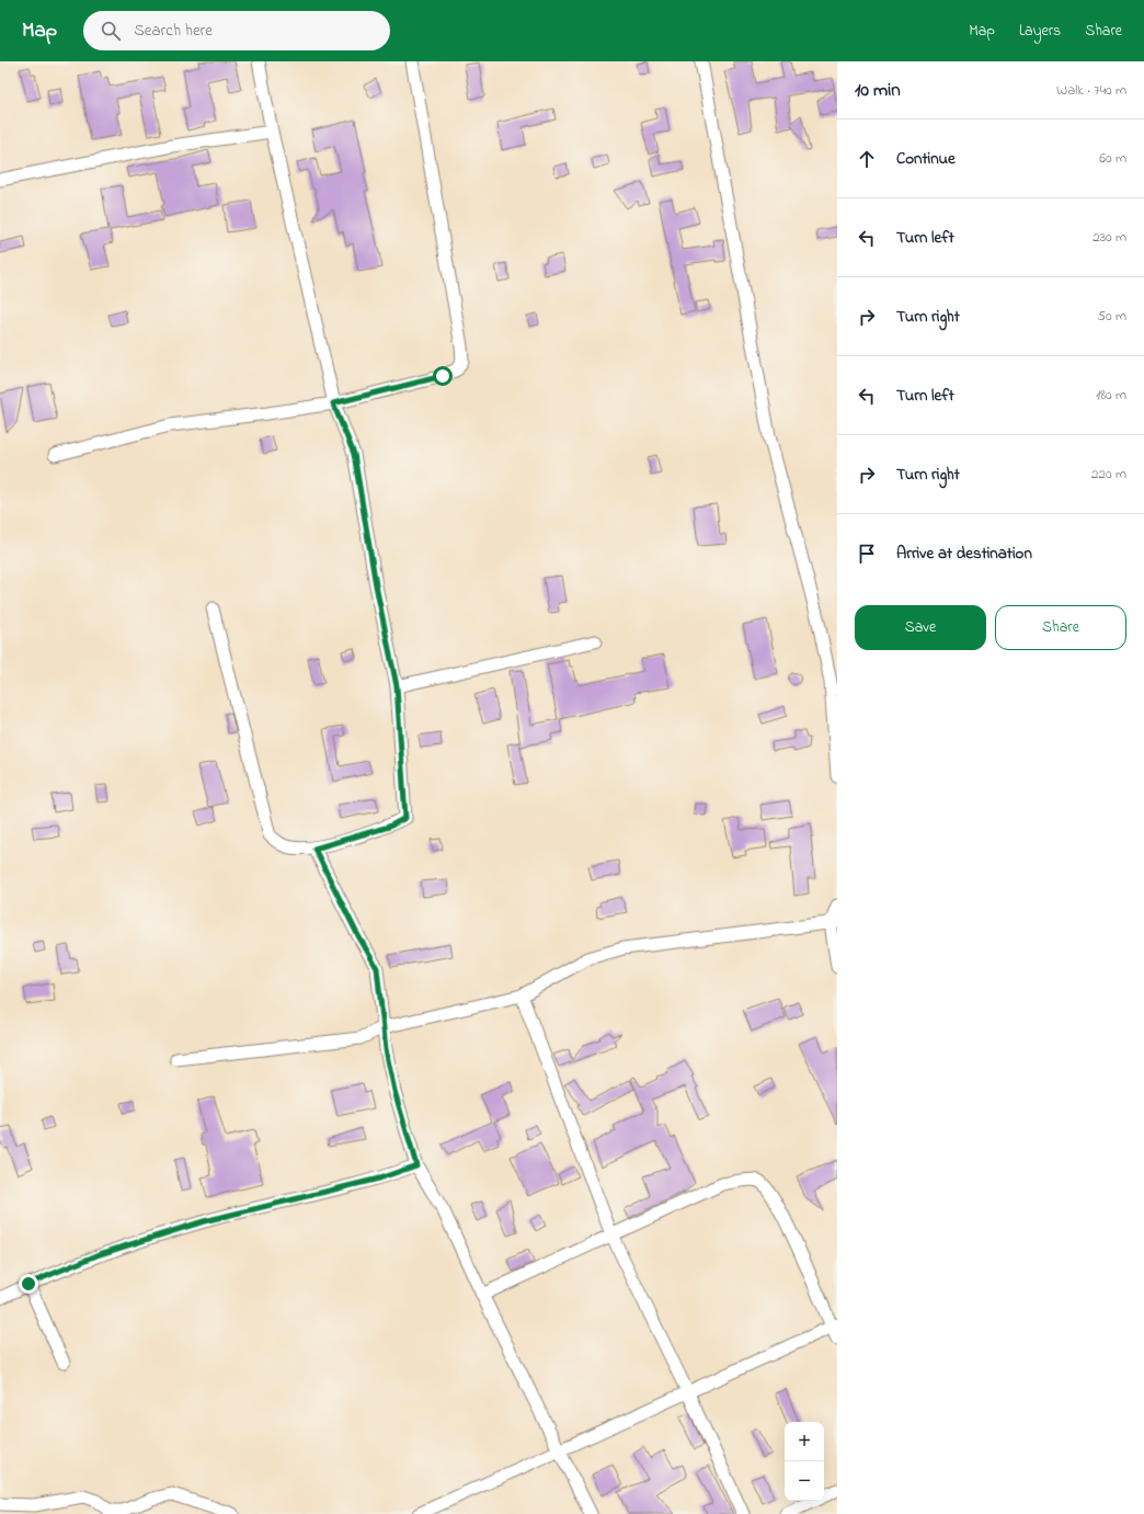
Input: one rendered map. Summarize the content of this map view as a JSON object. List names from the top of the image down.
{
  "page": {
    "header": "Map",
    "search": "Search here",
    "nav": ["Map", "Layers", "Share"],
    "heading": ["10 min", "Walk · 740 m"],
    "list": [
      ["Continue", "60 m"],
      ["Turn left", "230 m"],
      ["Turn right", "50 m"],
      ["Turn left", "180 m"],
      ["Turn right", "220 m"],
      "Arrive at destination"
    ],
    "buttons": ["Save", "Share"],
    "map_buttons": ["+", "−"]
  }
}
